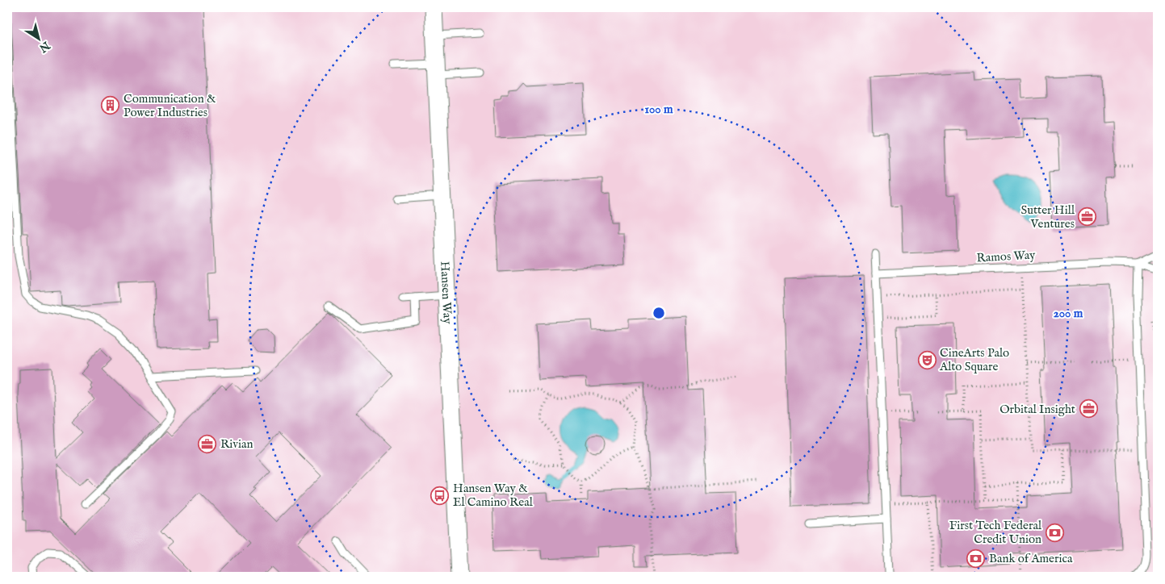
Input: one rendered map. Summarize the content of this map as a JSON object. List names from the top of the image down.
{
  "streets": {
    "street": ["Hansen Way"],
    "lane": ["Ramos Way"]
  },
  "places": {
    "building": ["Communication & Power Industries"],
    "office": ["Sutter Hill Ventures", "Orbital Insight", "Rivian"],
    "theatre": ["CineArts Palo Alto Square"],
    "bus stop": ["Hansen Way & El Camino Real"],
    "bank": ["First Tech Federal Credit Union", "Bank of America"]
  },
  "north": "bottom right",
  "rings": ["100 m", "200 m"]
}
